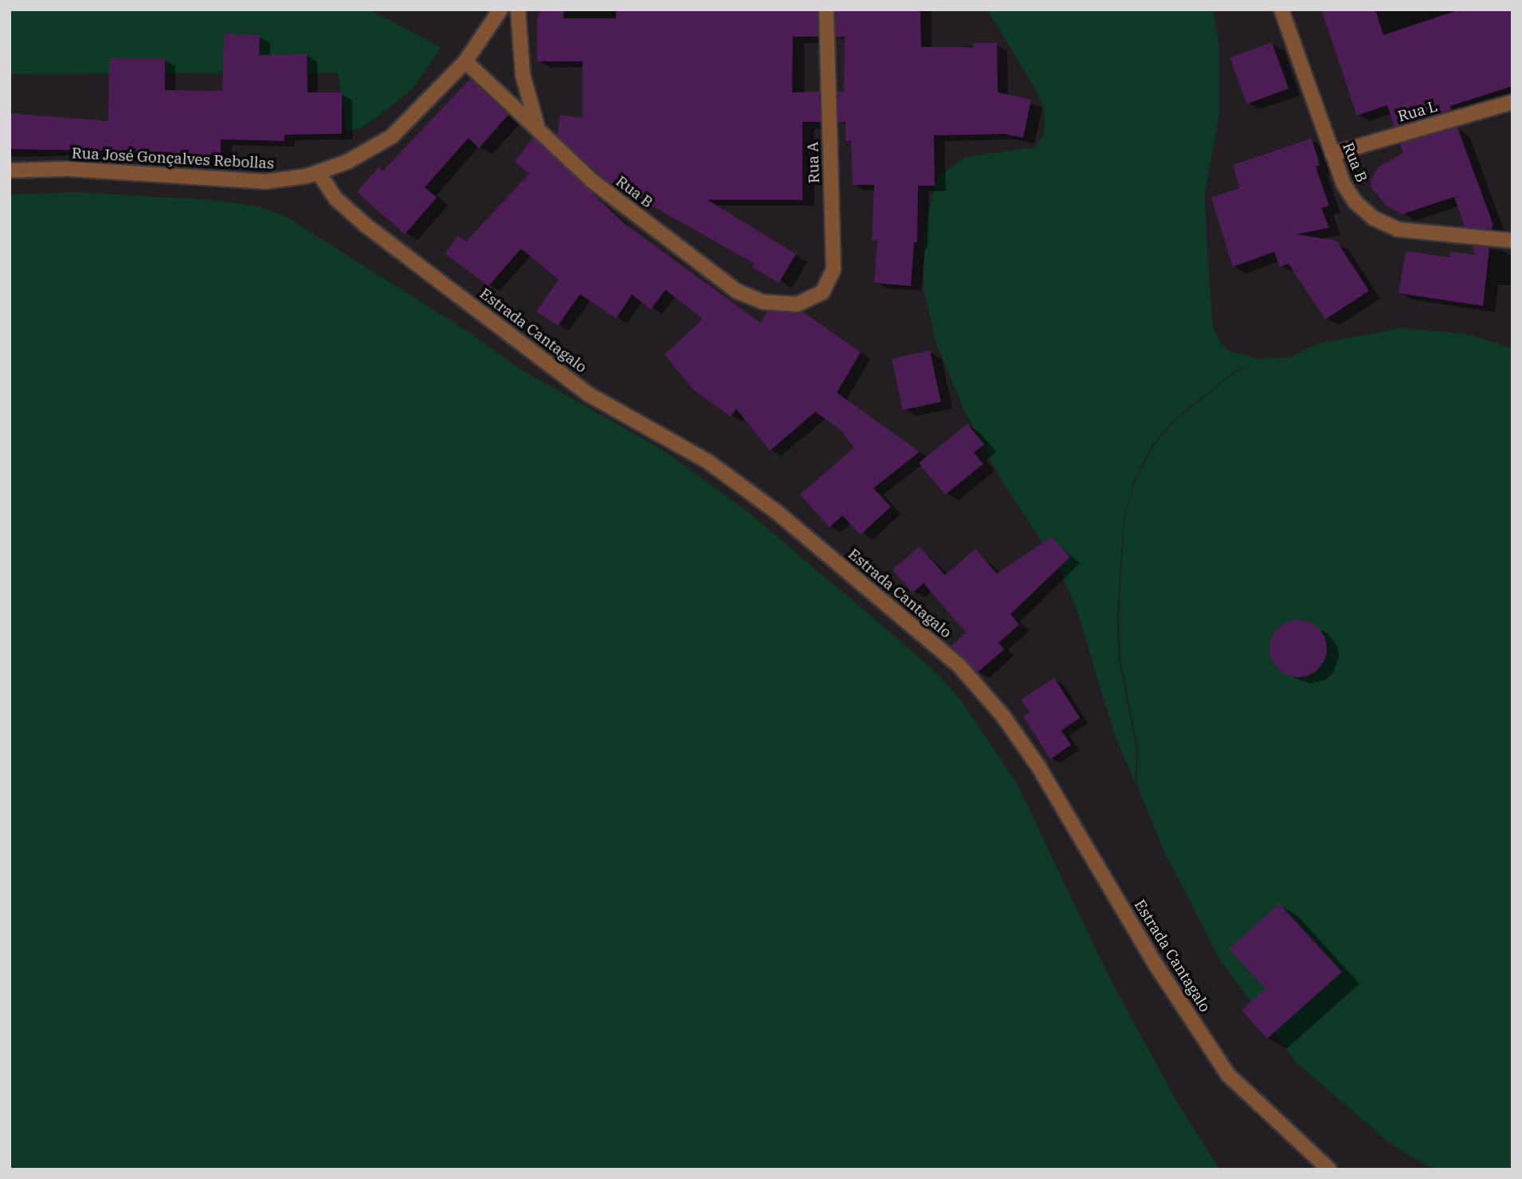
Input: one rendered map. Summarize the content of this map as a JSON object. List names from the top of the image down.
{
  "streets": {
    "street": [
      "Rua L",
      "Rua José Gonçalves Rebollas",
      "Rua A",
      "Rua B",
      "Estrada Cantagalo"
    ]
  },
  "crossings": [
    ["Rua L", "Rua B"],
    ["Rua José Gonçalves Rebollas", "Rua B"],
    ["Rua José Gonçalves Rebollas", "Estrada Cantagalo"],
    ["Rua A", "Rua B"]
  ]
}
